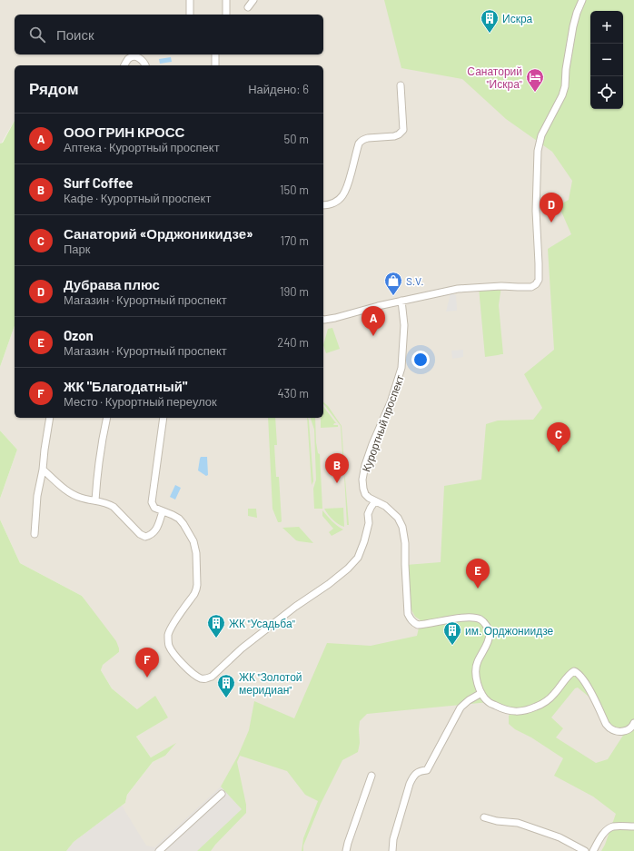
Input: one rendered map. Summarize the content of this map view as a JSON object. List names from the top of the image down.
{
  "streets": {
    "street": ["Курортный проспект"]
  },
  "places": {
    "building": [
      "Искра",
      "ЖК \"Усадьба\"",
      "им. Орджониидзе",
      "ЖК \"Золотой меридиан\""
    ],
    "hotel": ["Санаторий \"Искра\""],
    "shop": ["S.V."]
  },
  "page": {
    "map_buttons": ["+", "−"],
    "search": "Поиск",
    "heading": ["Рядом", "Найдено: 6"],
    "list": [
      {
        "mark": "A",
        "name": "ООО ГРИН КРОСС",
        "note": "Аптека · Курортный проспект",
        "value": "50 m"
      },
      {
        "mark": "B",
        "name": "Surf Coffee",
        "note": "Кафе · Курортный проспект",
        "value": "150 m"
      },
      {
        "mark": "C",
        "name": "Санаторий «Орджоникидзе»",
        "note": "Парк",
        "value": "170 m"
      },
      {
        "mark": "D",
        "name": "Дубрава плюс",
        "note": "Магазин · Курортный проспект",
        "value": "190 m"
      },
      {
        "mark": "E",
        "name": "Ozon",
        "note": "Магазин · Курортный проспект",
        "value": "240 m"
      },
      {
        "mark": "F",
        "name": "ЖК \"Благодатный\"",
        "note": "Место · Курортный переулок",
        "value": "430 m"
      }
    ],
    "pins": [
      "D",
      "A",
      "C",
      "B",
      "E",
      "F"
    ]
  }
}
